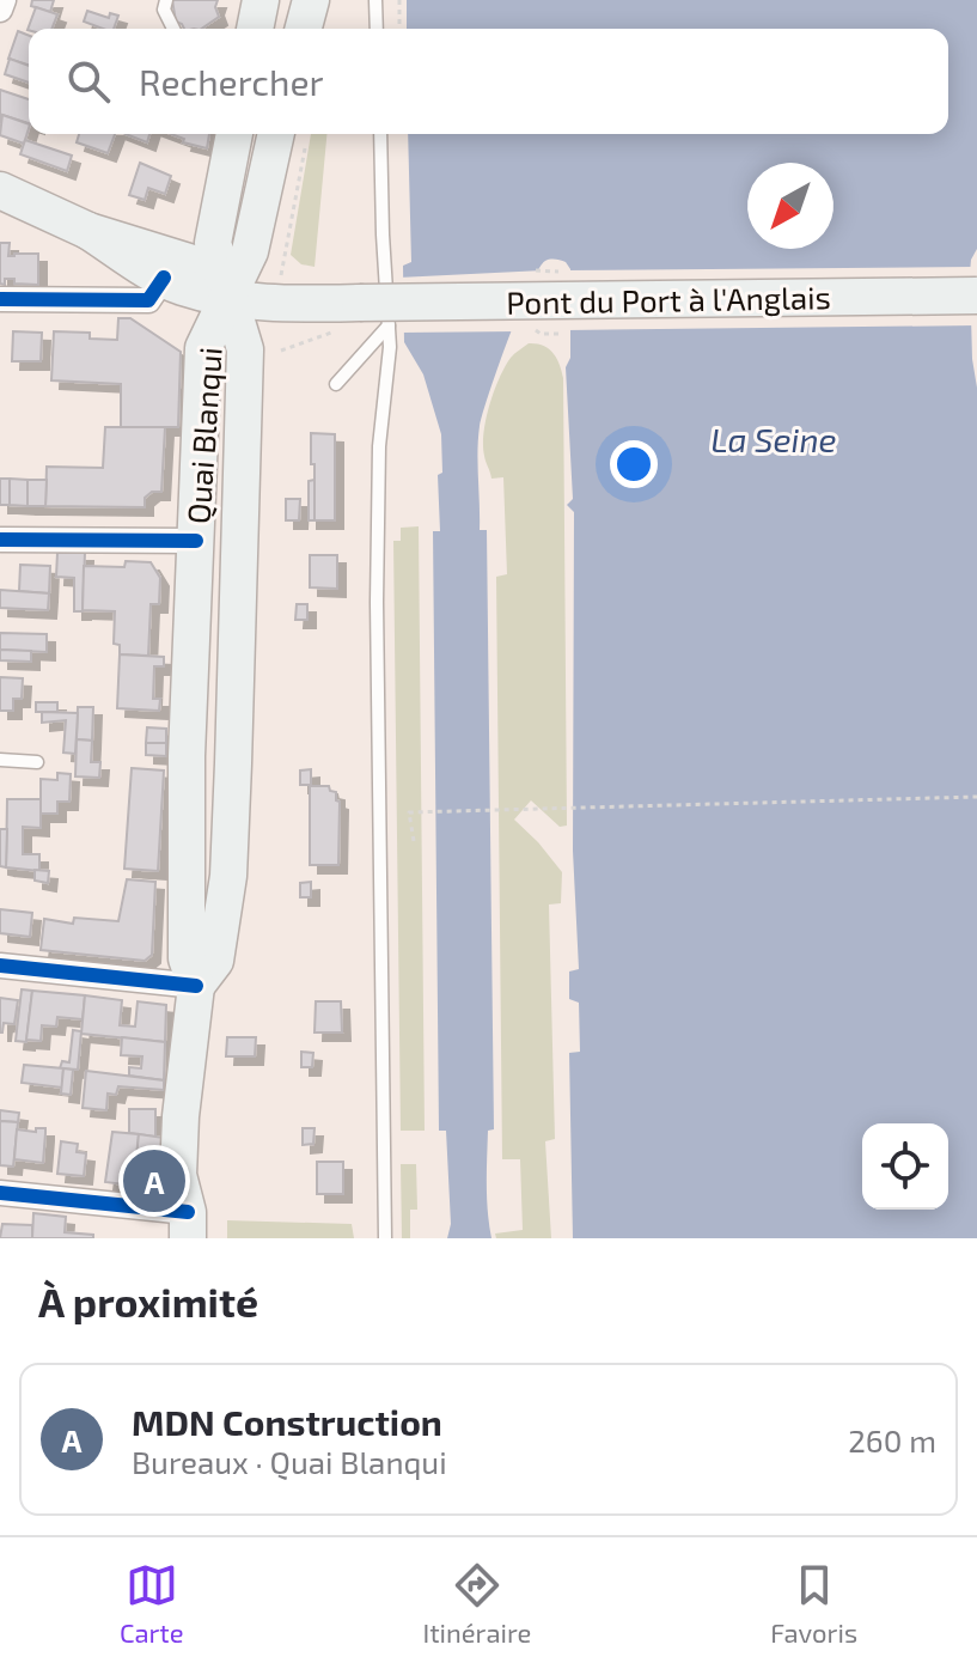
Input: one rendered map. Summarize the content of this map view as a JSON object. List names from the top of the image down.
{
  "streets": {
    "main road": ["Pont du Port à l'Anglais", "Quai Blanqui"]
  },
  "crossings": [
    ["Pont du Port à l'Anglais", "Quai Blanqui"]
  ],
  "water": ["La Seine"],
  "north": "bottom left",
  "page": {
    "search": "Rechercher",
    "pins": "A",
    "heading": "À proximité",
    "list": [
      {
        "mark": "A",
        "name": "MDN Construction",
        "note": "Bureaux · Quai Blanqui",
        "value": "260 m"
      }
    ],
    "nav": ["Carte", "Itinéraire", "Favoris"]
  }
}
